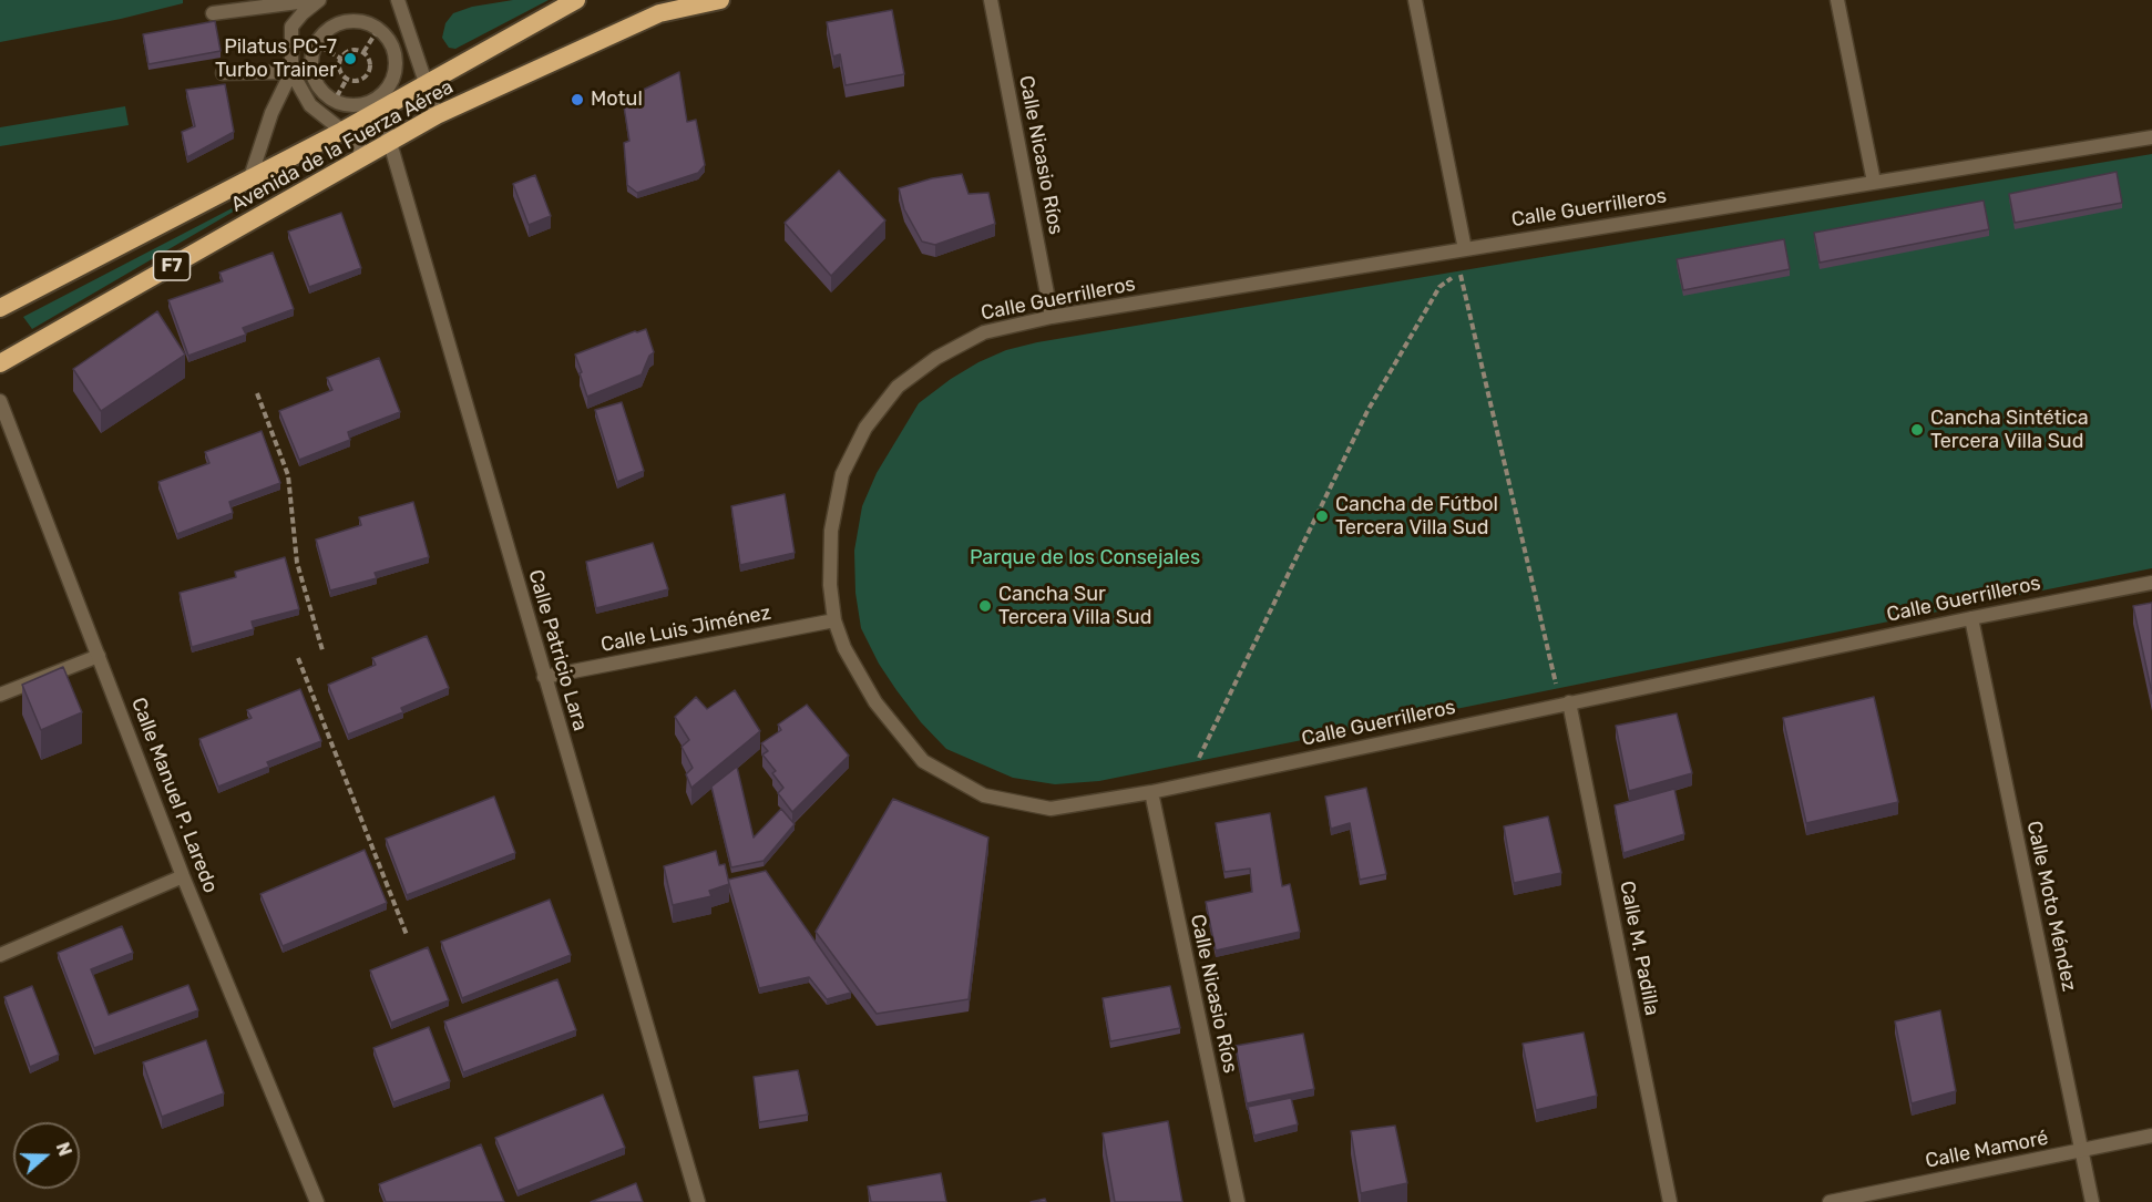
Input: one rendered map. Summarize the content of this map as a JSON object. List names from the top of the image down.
{
  "streets": {
    "highway": ["Avenida de la Fuerza Aérea", "F7"],
    "street": [
      "Calle Nicasio Ríos",
      "Calle Guerrilleros",
      "Calle Luis Jiménez",
      "Calle Patricio Lara",
      "Calle Manuel P. Laredo",
      "Calle Moto Méndez",
      "Calle M. Padilla",
      "Calle Mamoré"
    ]
  },
  "crossings": [
    ["Avenida de la Fuerza Aérea", "Calle Patricio Lara"],
    ["Calle Nicasio Ríos", "Calle Guerrilleros"],
    ["Calle Guerrilleros", "Calle Luis Jiménez"],
    ["Calle Guerrilleros", "Calle Moto Méndez"],
    ["Calle Guerrilleros", "Calle M. Padilla"],
    ["Calle Luis Jiménez", "Calle Patricio Lara"],
    ["Calle Moto Méndez", "Calle Mamoré"]
  ],
  "parks": ["Parque de los Consejales"],
  "places": [
    "Pilatus PC-7 Turbo Trainer",
    "Motul",
    "Cancha Sintética Tercera Villa Sud",
    "Cancha de Fútbol Tercera Villa Sud",
    "Cancha Sur Tercera Villa Sud"
  ],
  "north": "right"
}
